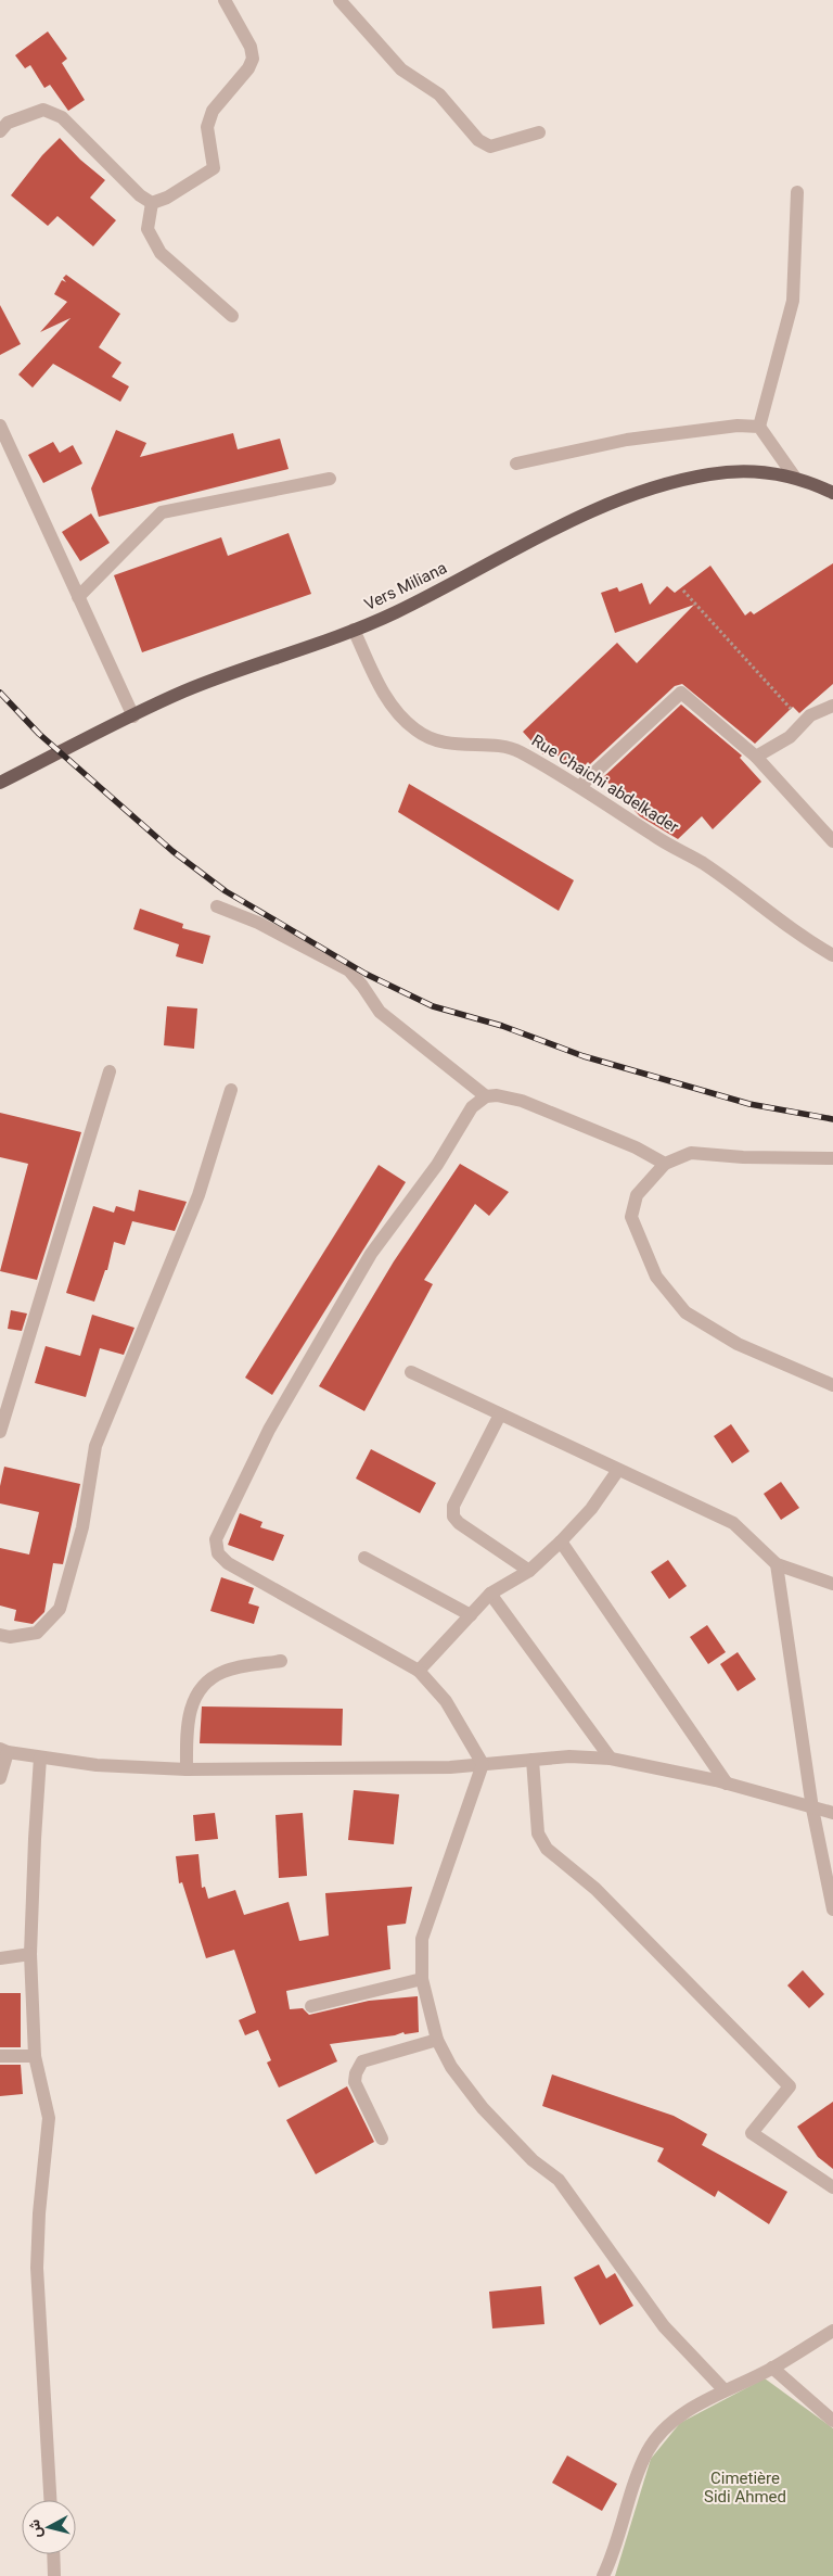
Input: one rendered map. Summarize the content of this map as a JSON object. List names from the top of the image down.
{
  "streets": {
    "main road": ["Vers Miliana"],
    "street": ["Rue Chaichi abdelkader"]
  },
  "crossings": [
    ["Vers Miliana", "Rue Chaichi abdelkader"]
  ],
  "parks": ["Cimetière Sidi Ahmed"],
  "north": "left"
}
